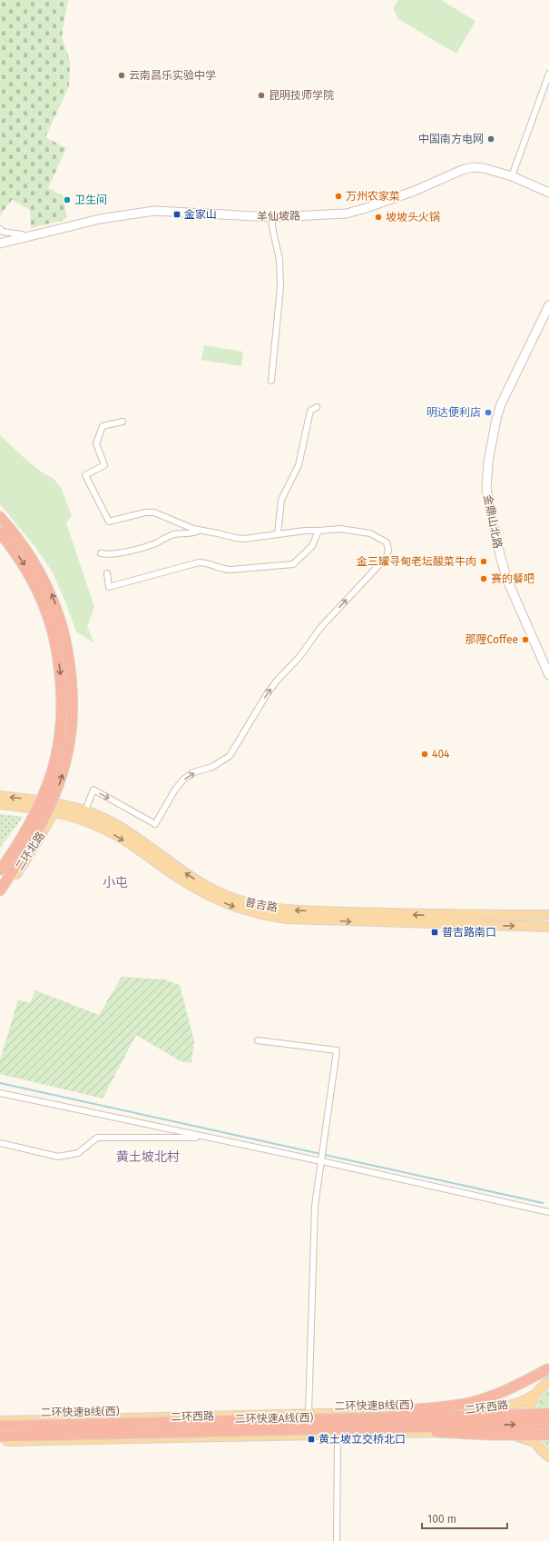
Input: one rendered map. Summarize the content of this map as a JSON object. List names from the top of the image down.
{
  "streets": {
    "highway": ["二环快速B线(西)", "二环快速A线(西)"],
    "main road": ["二环北路", "普吉路", "二环西路"],
    "street": ["羊仙坡路", "金鼎山北路"]
  },
  "crossings": [
    ["二环北路", "普吉路"],
    ["二环快速B线(西)", "二环西路"]
  ],
  "districts": ["小屯", "黄土坡北村"],
  "places": {
    "other": [
      "云南昌乐实验中学",
      "昆明技师学院",
      "中国南方电网",
      "万州农家菜",
      "卫生间",
      "坡坡头火锅",
      "明达便利店",
      "金三罐寻甸老坛酸菜牛肉",
      "赛的餐吧",
      "那䧉Coffee",
      "404"
    ],
    "transit": ["金家山", "普吉路南口", "黄土坡立交桥北口"]
  },
  "scale_bar": "100 m"
}
